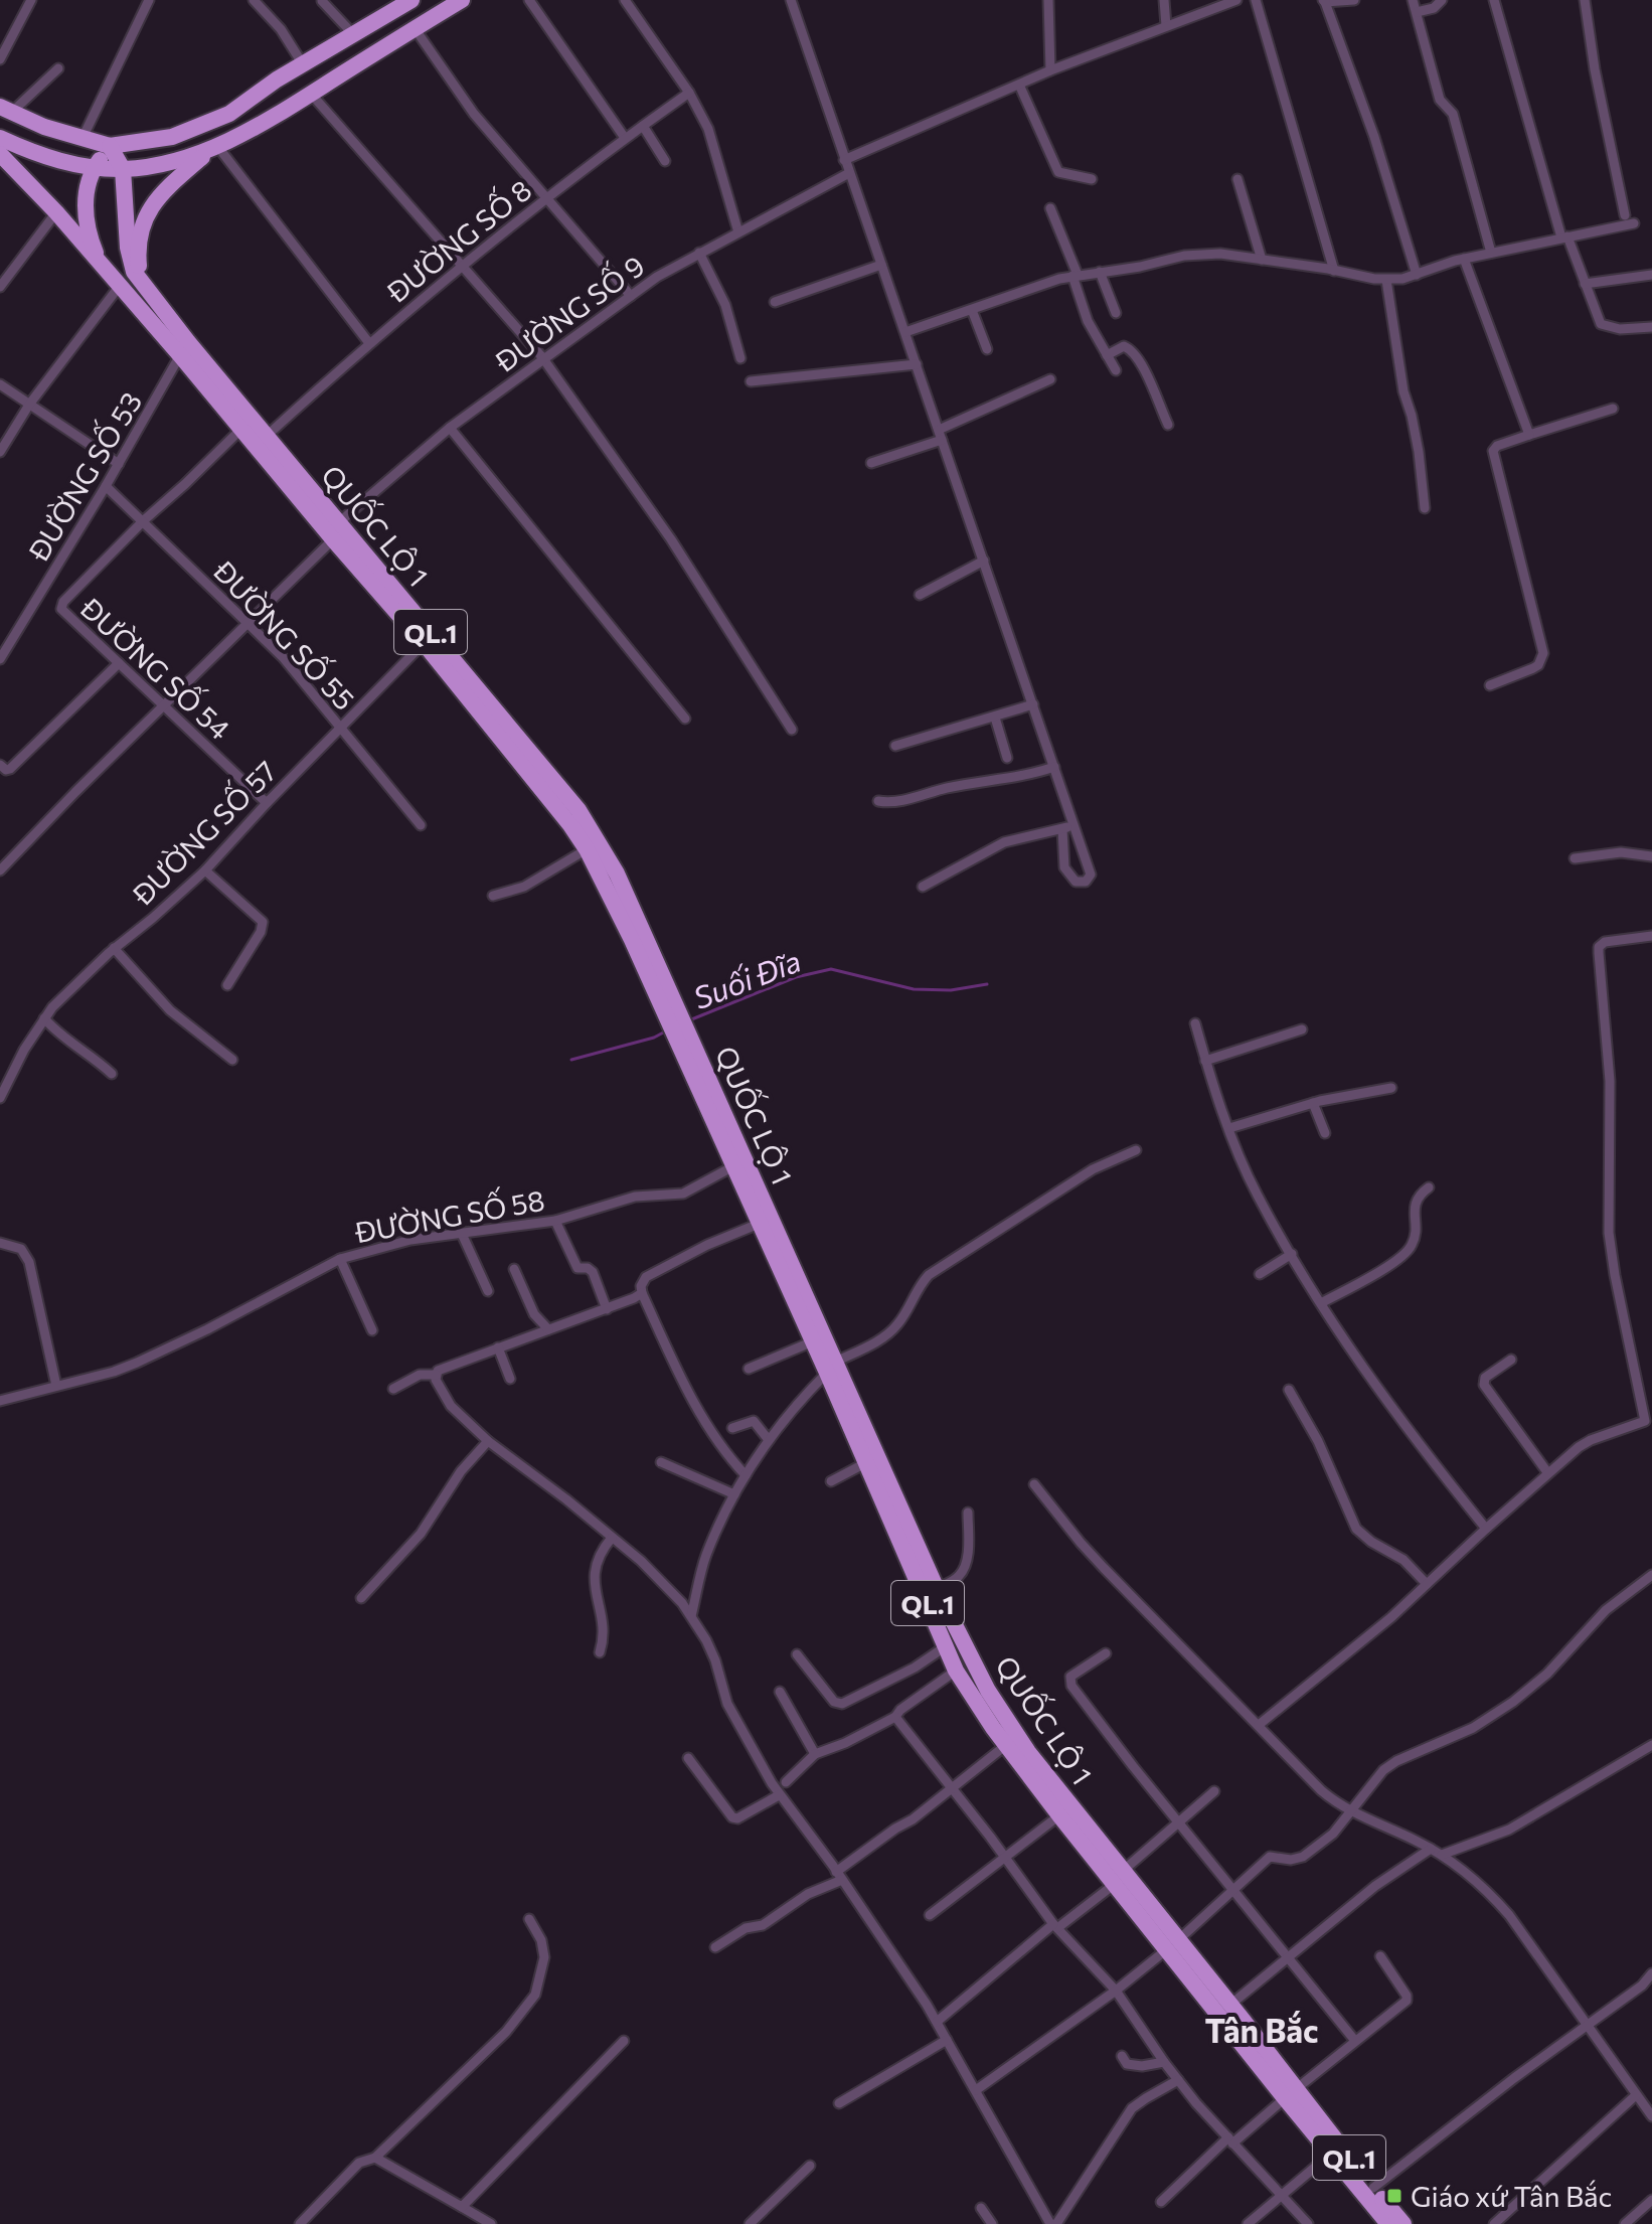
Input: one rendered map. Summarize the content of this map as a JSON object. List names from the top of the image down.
{
  "streets": {
    "highway": ["QUỐC LỘ 1", "QL.1"],
    "street": [
      "ĐƯỜNG SỐ 8",
      "ĐƯỜNG SỐ 9",
      "ĐƯỜNG SỐ 53",
      "ĐƯỜNG SỐ 55",
      "ĐƯỜNG SỐ 54",
      "ĐƯỜNG SỐ 57",
      "ĐƯỜNG SỐ 58"
    ]
  },
  "crossings": [
    ["ĐƯỜNG SỐ 8", "QUỐC LỘ 1"],
    ["ĐƯỜNG SỐ 9", "QUỐC LỘ 1"],
    ["ĐƯỜNG SỐ 53", "QUỐC LỘ 1"],
    ["ĐƯỜNG SỐ 53", "ĐƯỜNG SỐ 55"],
    ["QUỐC LỘ 1", "ĐƯỜNG SỐ 54"],
    ["QUỐC LỘ 1", "ĐƯỜNG SỐ 57"],
    ["QUỐC LỘ 1", "ĐƯỜNG SỐ 58"],
    ["ĐƯỜNG SỐ 55", "ĐƯỜNG SỐ 54"],
    ["ĐƯỜNG SỐ 55", "ĐƯỜNG SỐ 57"],
    ["ĐƯỜNG SỐ 54", "ĐƯỜNG SỐ 57"]
  ],
  "districts": ["Tân Bắc"],
  "water": ["Suối Đĩa"],
  "places": {
    "transit": ["Giáo xứ Tân Bắc"]
  }
}
